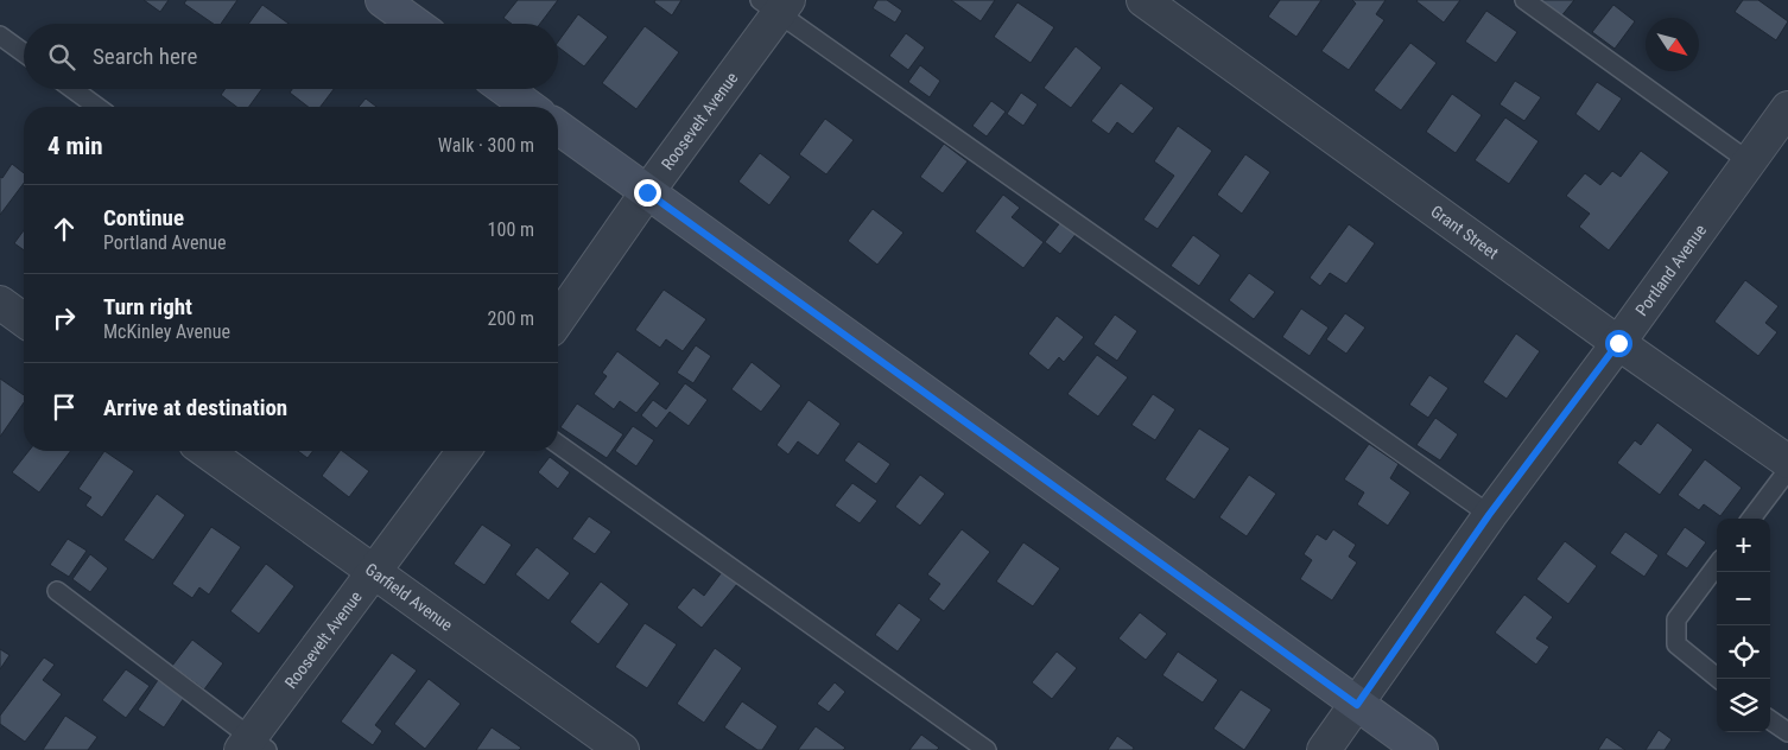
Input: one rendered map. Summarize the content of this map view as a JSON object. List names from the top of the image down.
{
  "streets": {
    "street": [
      "Roosevelt Avenue",
      "Grant Street",
      "Portland Avenue",
      "Garfield Avenue"
    ]
  },
  "crossings": [
    ["Roosevelt Avenue", "Garfield Avenue"],
    ["Grant Street", "Portland Avenue"]
  ],
  "north": "bottom right",
  "page": {
    "search": "Search here",
    "heading": ["4 min", "Walk · 300 m"],
    "list": [
      ["Continue", "Portland Avenue", "100 m"],
      ["Turn right", "McKinley Avenue", "200 m"],
      "Arrive at destination"
    ],
    "map_buttons": ["+", "−"]
  }
}
